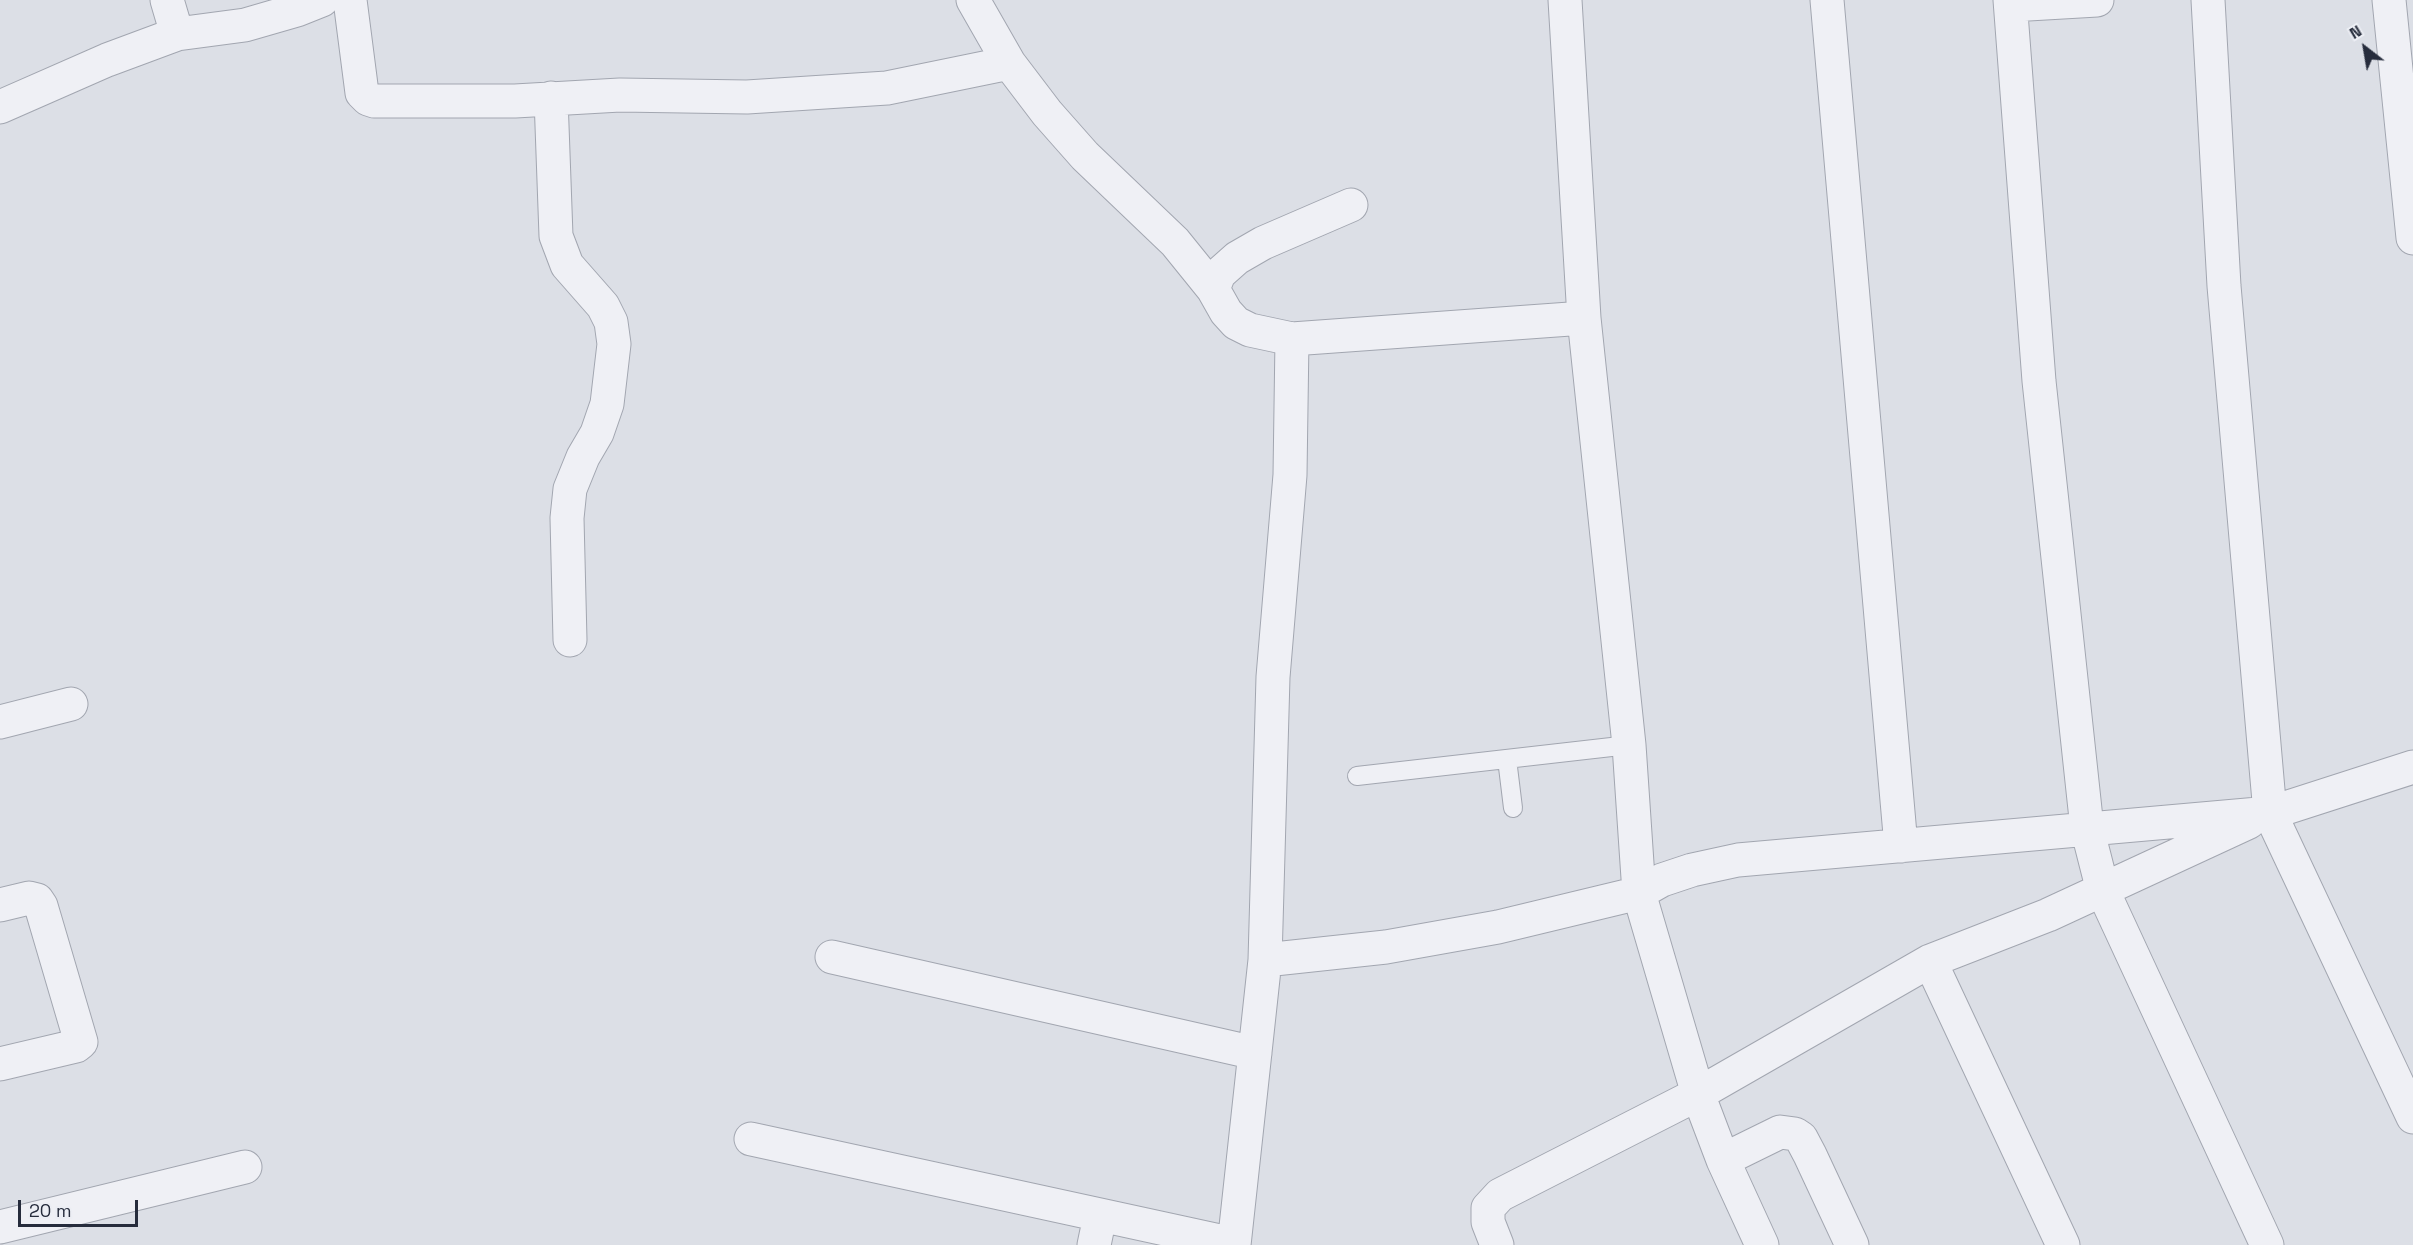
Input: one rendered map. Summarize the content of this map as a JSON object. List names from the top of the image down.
{
  "scale_bar": "20 m",
  "north": "top left"
}
